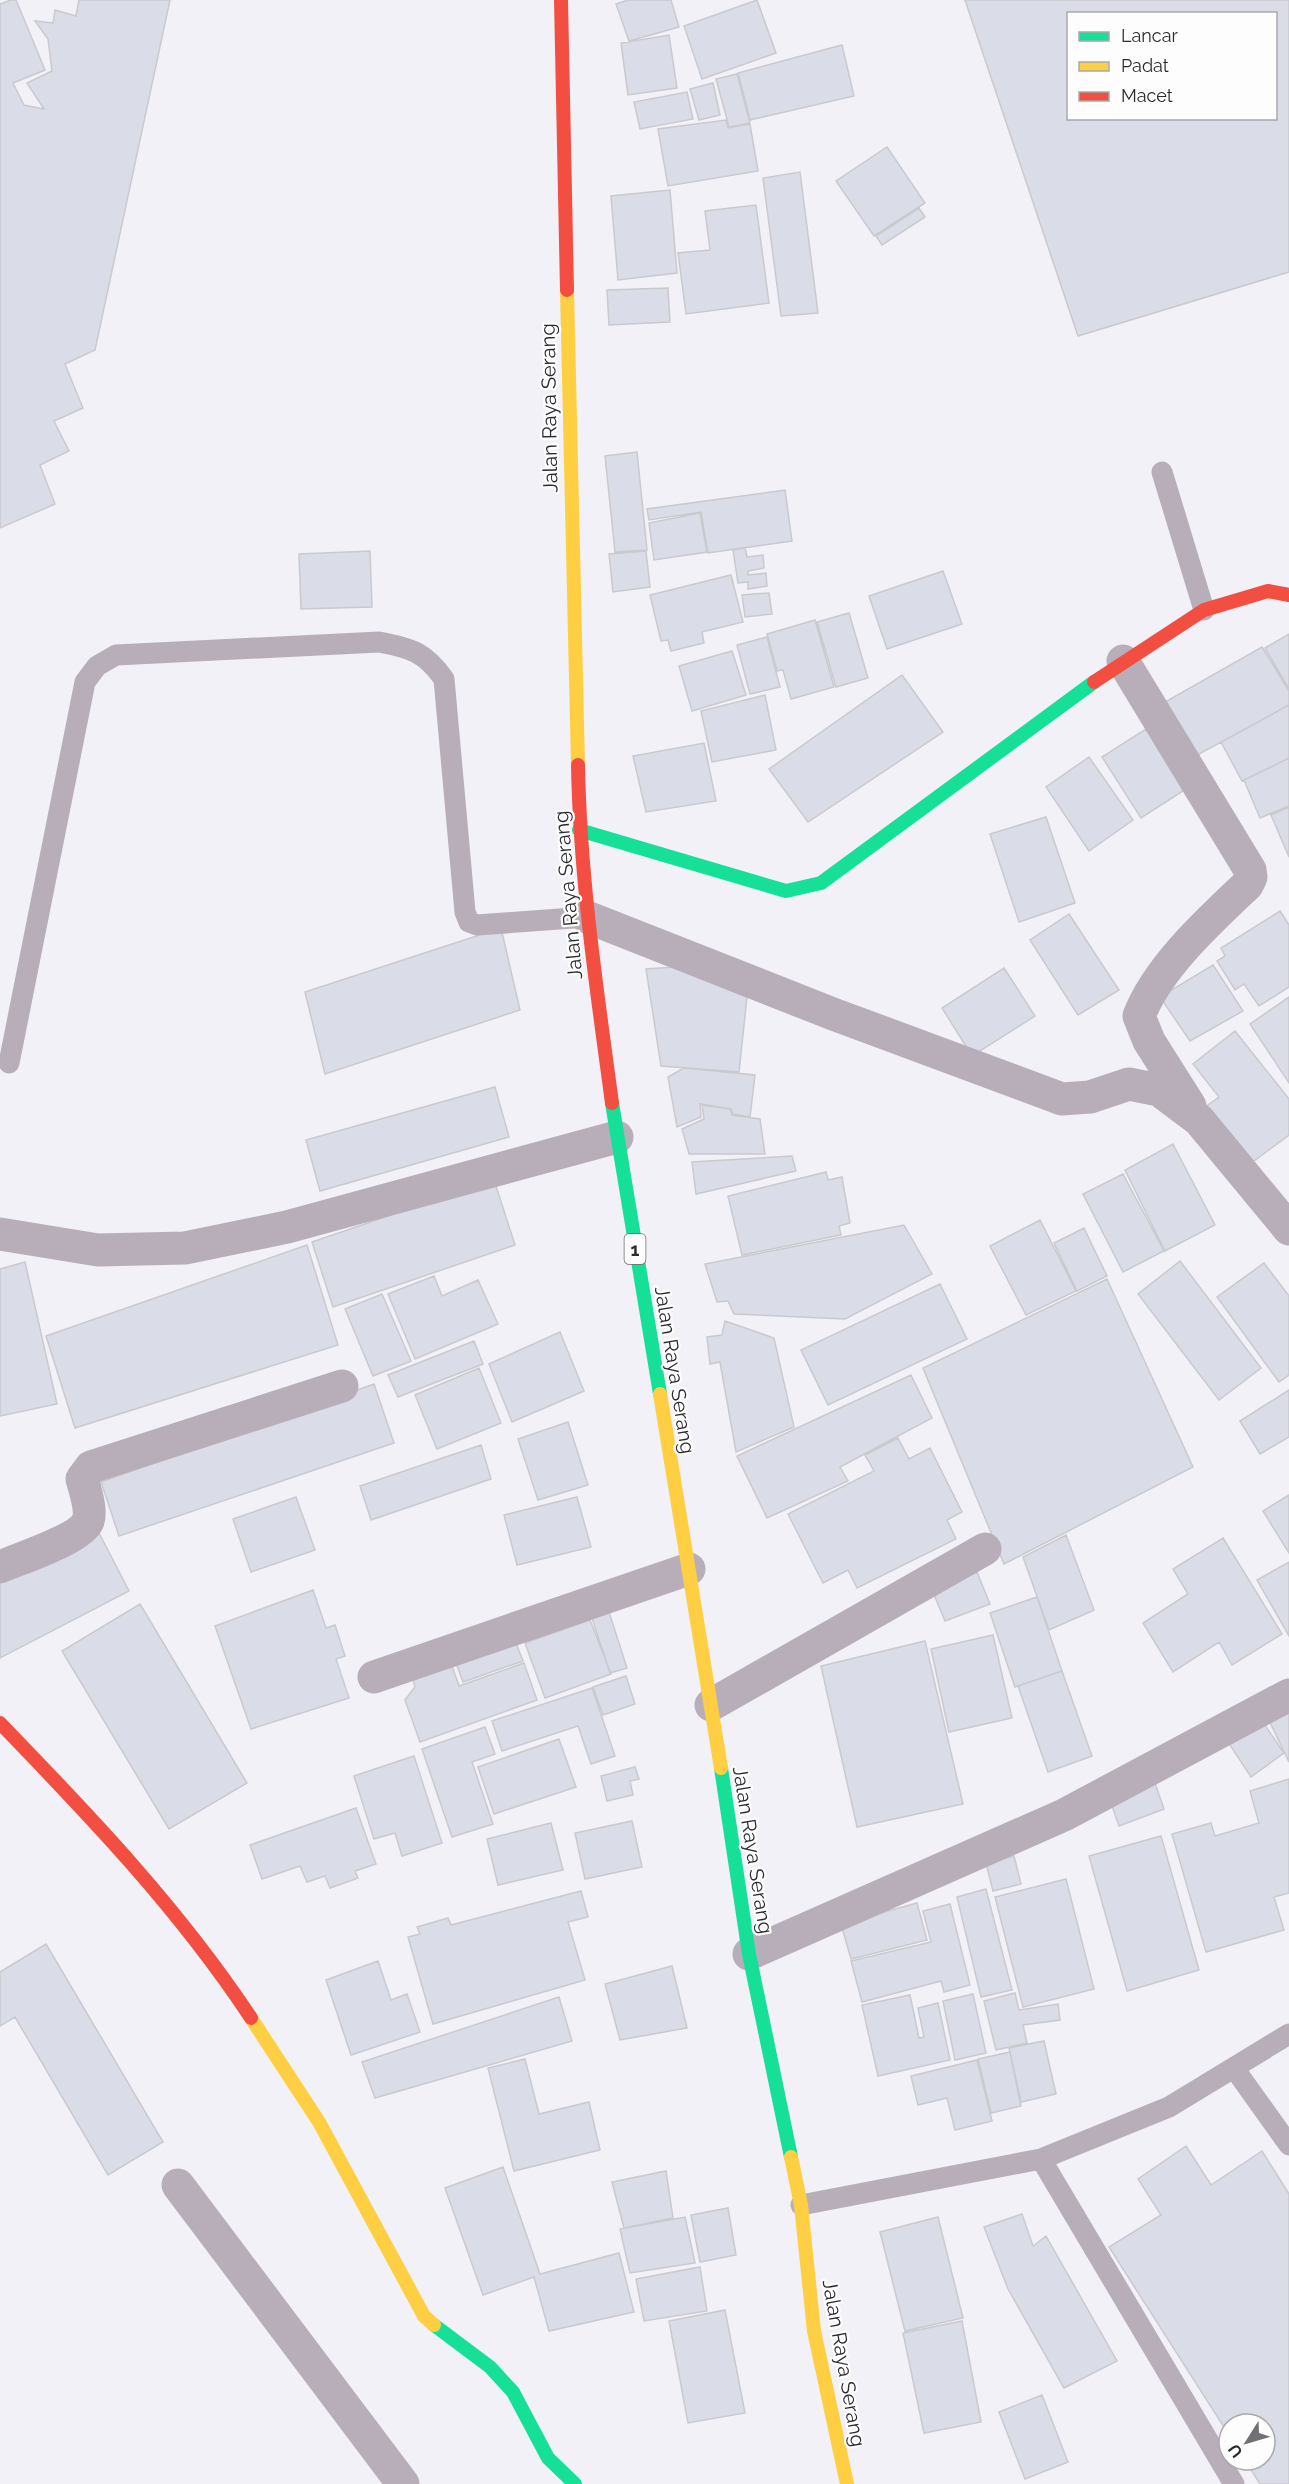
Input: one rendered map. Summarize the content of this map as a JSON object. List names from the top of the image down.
{
  "streets": {
    "main road": ["Jalan Raya Serang", "1"]
  },
  "legend": ["Lancar", "Padat", "Macet"],
  "north": "bottom left"
}
